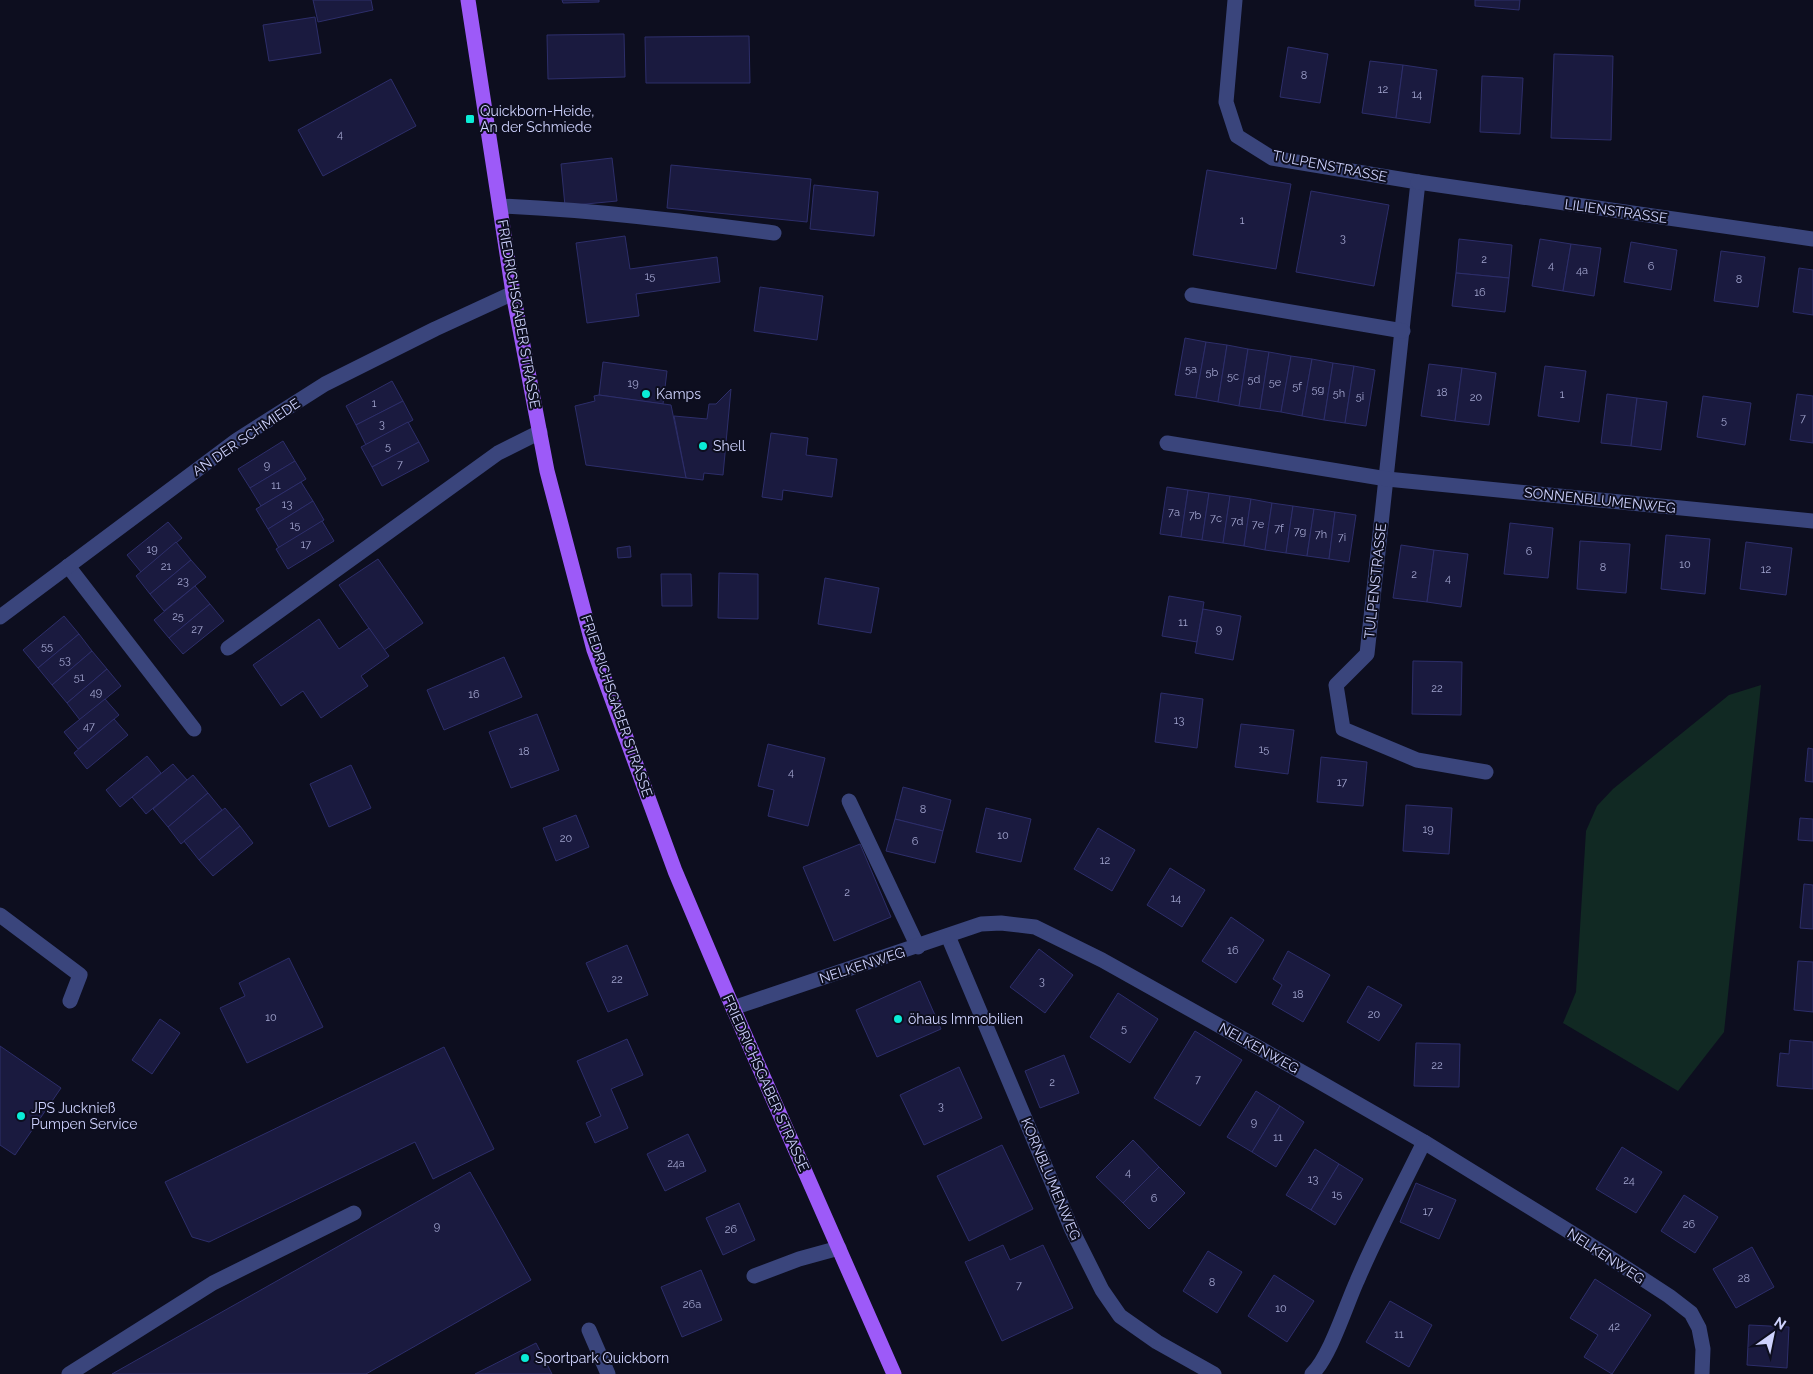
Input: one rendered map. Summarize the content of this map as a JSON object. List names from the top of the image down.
{
  "streets": {
    "main road": ["FRIEDRICHSGABER STRASSE"],
    "street": [
      "TULPENSTRASSE",
      "LILIENSTRASSE",
      "AN DER SCHMIEDE",
      "SONNENBLUMENWEG",
      "NELKENWEG",
      "KORNBLUMENWEG"
    ]
  },
  "crossings": [
    ["TULPENSTRASSE", "LILIENSTRASSE"],
    ["TULPENSTRASSE", "SONNENBLUMENWEG"],
    ["FRIEDRICHSGABER STRASSE", "AN DER SCHMIEDE"],
    ["FRIEDRICHSGABER STRASSE", "NELKENWEG"],
    ["NELKENWEG", "KORNBLUMENWEG"]
  ],
  "places": {
    "transit": ["Quickborn-Heide, An der Schmiede"],
    "other": [
      "Kamps",
      "Shell",
      "öhaus Immobilien",
      "JPS Jucknieß Pumpen Service",
      "Sportpark Quickborn"
    ]
  },
  "house_numbers": [
    "8",
    "12",
    "14",
    "4",
    "1",
    "3",
    "2",
    "4",
    "6",
    "4a",
    "15",
    "8",
    "16",
    "5a",
    "5b",
    "5c",
    "5d",
    "5e",
    "19",
    "5f",
    "5g",
    "18",
    "5h",
    "1",
    "5i",
    "20",
    "1",
    "7",
    "5",
    "3",
    "5",
    "7",
    "9",
    "11",
    "13",
    "7a",
    "7b",
    "7c",
    "7d",
    "7e",
    "15",
    "7f",
    "7g",
    "7h",
    "7i",
    "17",
    "19",
    "6",
    "10",
    "21",
    "8",
    "12",
    "2",
    "4",
    "23",
    "25",
    "11",
    "27",
    "9",
    "55",
    "53",
    "51",
    "22",
    "49",
    "16",
    "13",
    "47",
    "15",
    "18",
    "4",
    "17",
    "8",
    "19",
    "10",
    "20",
    "6",
    "12",
    "2",
    "14",
    "16",
    "22",
    "3",
    "18",
    "20",
    "10",
    "5",
    "22",
    "7",
    "2",
    "3",
    "9",
    "11",
    "24a",
    "4",
    "13",
    "24",
    "15",
    "6",
    "17",
    "26",
    "9",
    "26",
    "28",
    "8",
    "7",
    "26a",
    "10",
    "42",
    "11"
  ],
  "north": "top right"
}
